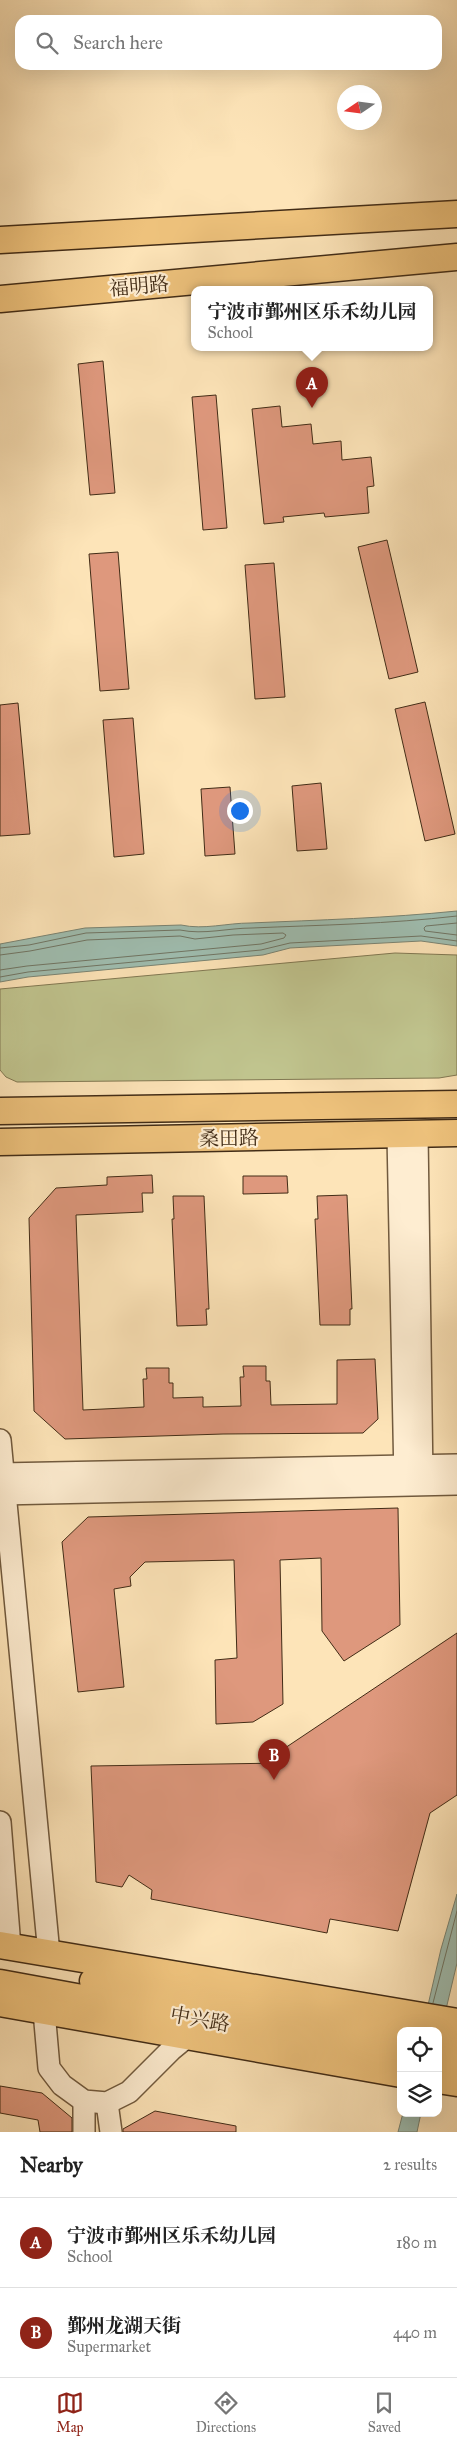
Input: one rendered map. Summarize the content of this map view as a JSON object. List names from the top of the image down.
{
  "streets": {
    "main road": ["福明路", "桑田路", "中兴路"]
  },
  "north": "left",
  "page": {
    "search": "Search here",
    "popup": ["宁波市鄞州区乐禾幼儿园", "School"],
    "pins": ["A", "B"],
    "heading": ["Nearby", "2 results"],
    "list": [
      {
        "mark": "A",
        "name": "宁波市鄞州区乐禾幼儿园",
        "note": "School",
        "value": "180 m"
      },
      {
        "mark": "B",
        "name": "鄞州龙湖天街",
        "note": "Supermarket",
        "value": "440 m"
      }
    ],
    "nav": ["Map", "Directions", "Saved"]
  }
}
